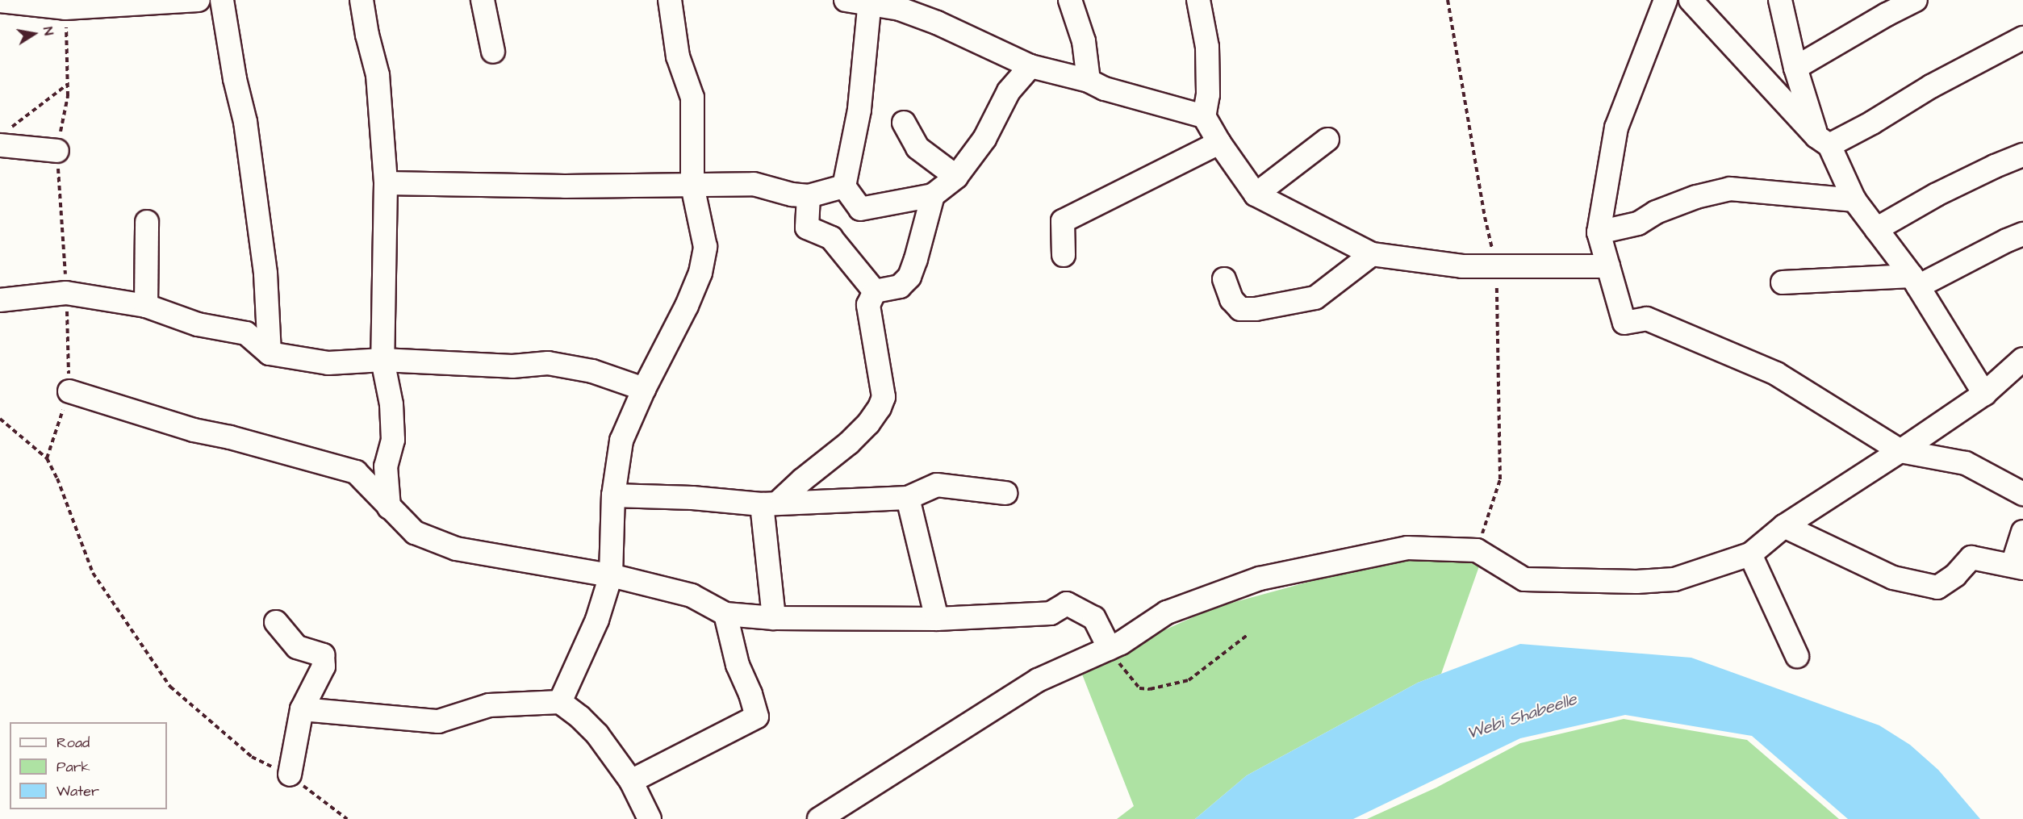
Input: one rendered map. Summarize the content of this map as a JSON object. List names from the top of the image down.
{
  "water": ["Webi Shabeelle"],
  "legend": ["Road", "Park", "Water"],
  "north": "right"
}
